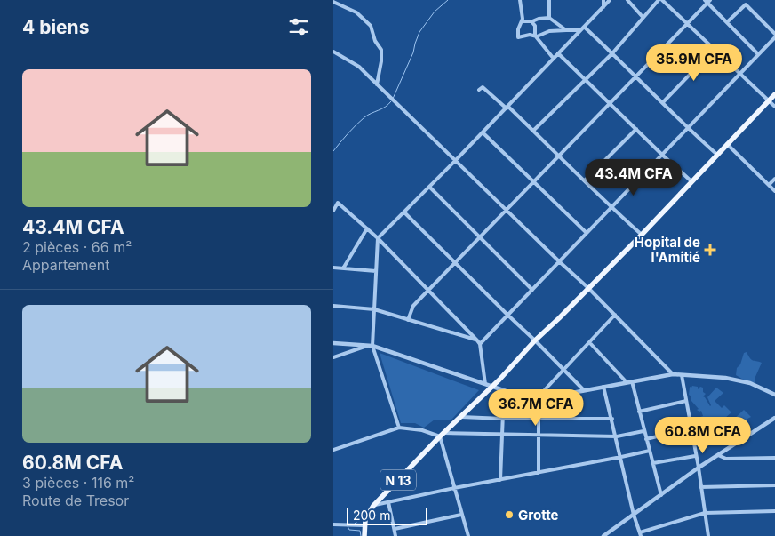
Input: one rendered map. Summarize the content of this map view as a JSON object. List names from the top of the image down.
{
  "streets": {
    "main road": ["N 13"]
  },
  "places": {
    "health": ["Hopital de l'Amitié"],
    "other": ["Grotte"]
  },
  "scale_bar": "200 m",
  "page": {
    "heading": "4 biens",
    "price": [
      "35.9M CFA",
      "43.4M CFA",
      "36.7M CFA",
      "60.8M CFA"
    ],
    "list": [
      {
        "name": "43.4M CFA",
        "note": "2 pièces · 66 m² · Appartement"
      },
      {
        "name": "60.8M CFA",
        "note": "3 pièces · 116 m² · Route de Tresor"
      }
    ],
    "scale": "200 m"
  }
}
